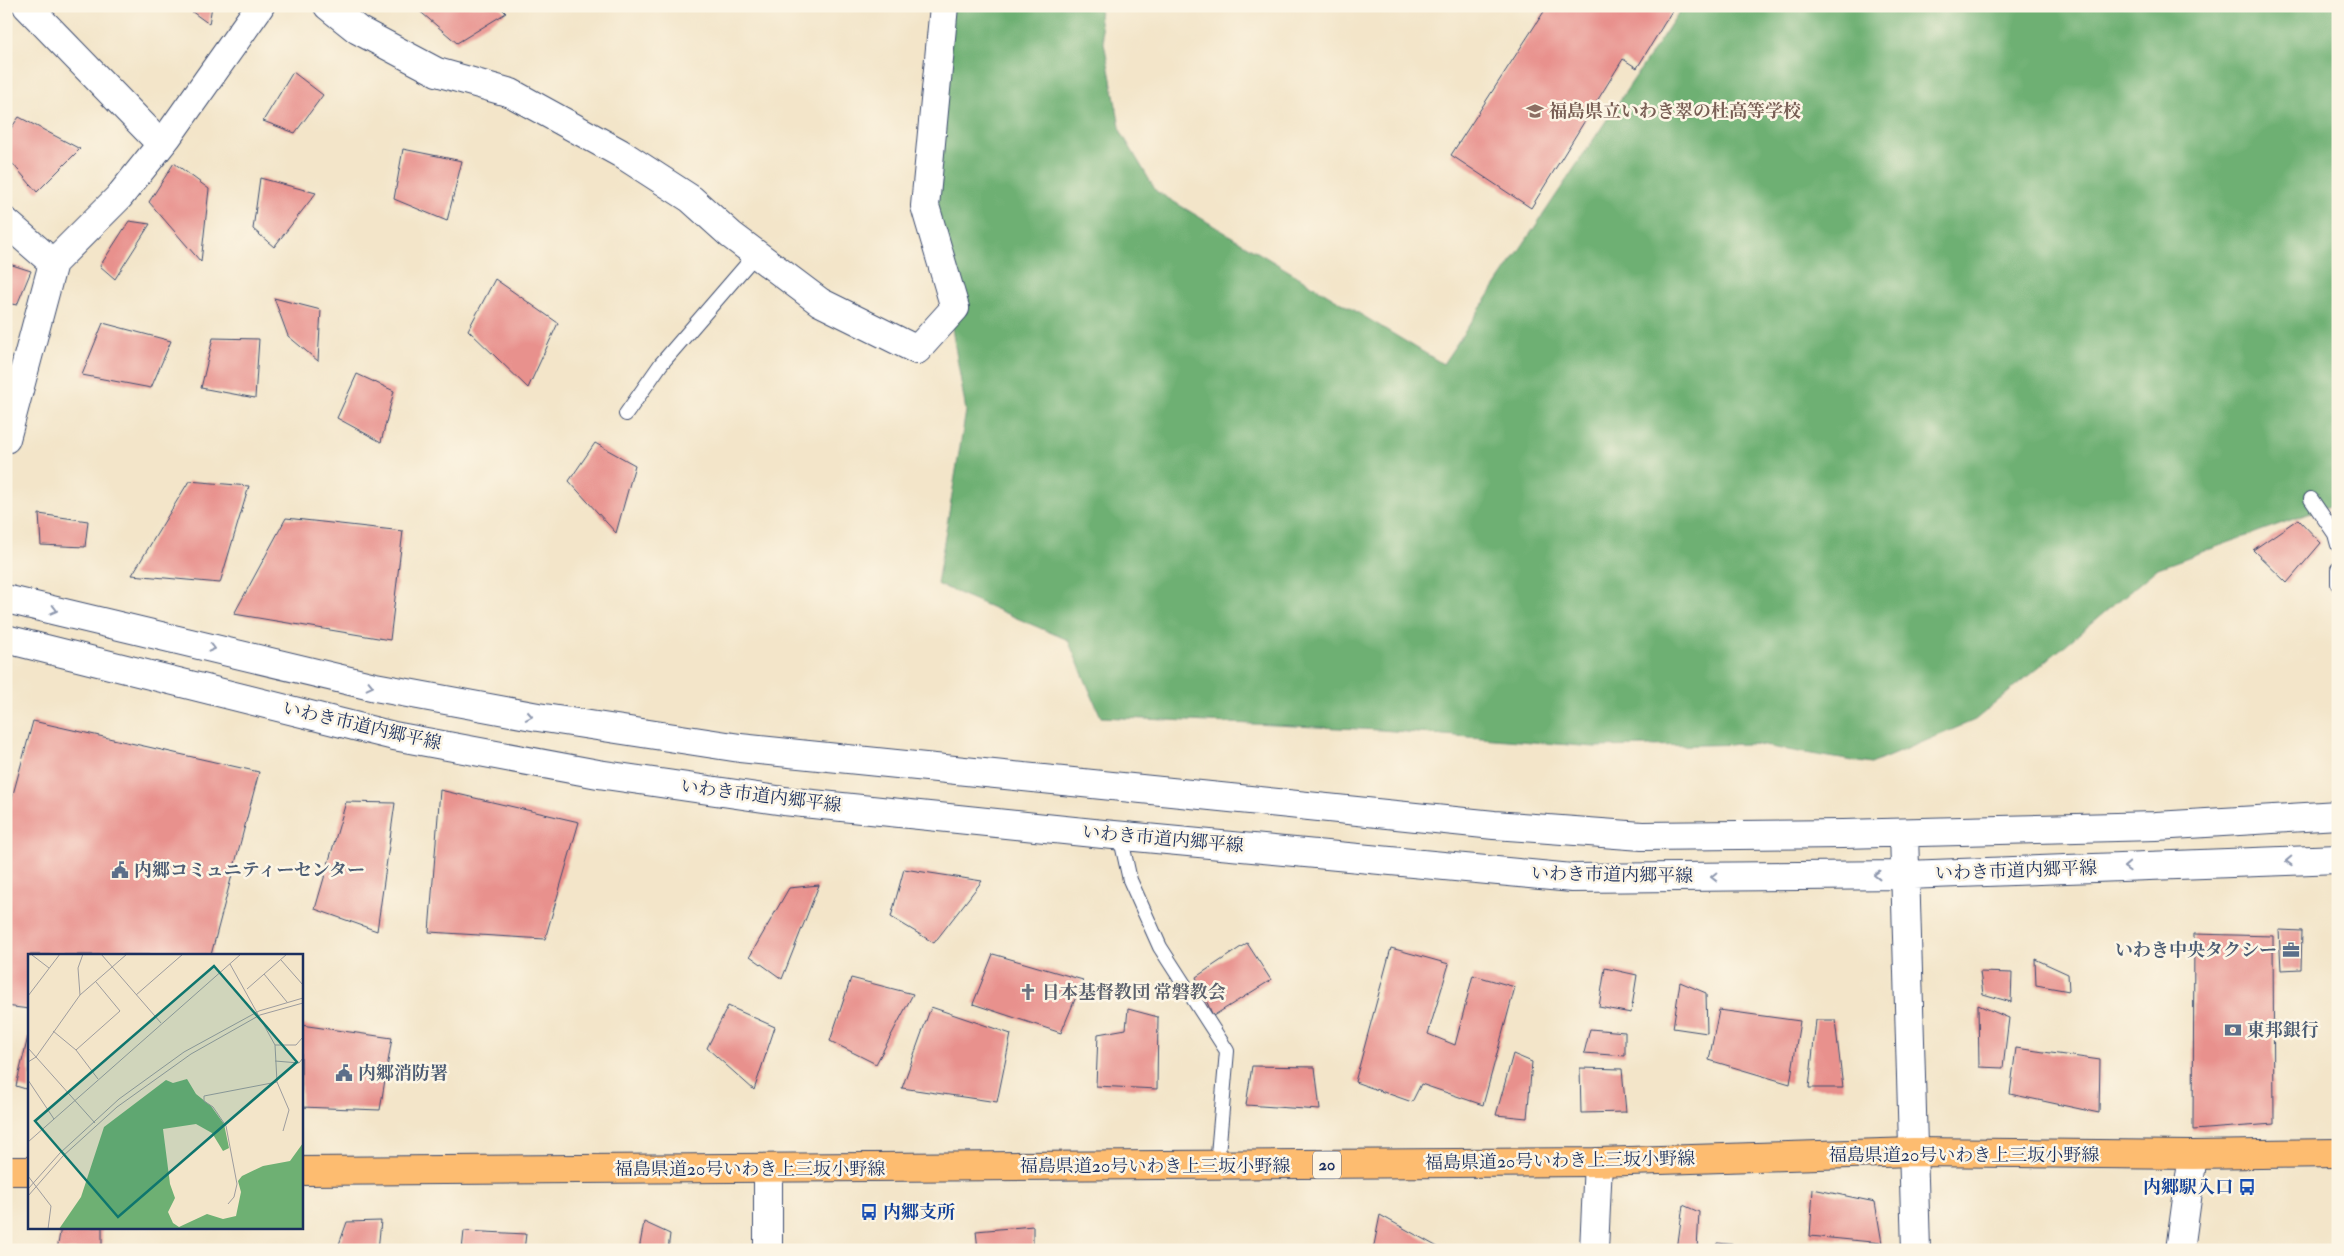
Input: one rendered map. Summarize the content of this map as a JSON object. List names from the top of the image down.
{
  "streets": {
    "main road": ["福島県道20号いわき上三坂小野線", "20"],
    "street": ["いわき市道内郷平線"]
  },
  "places": {
    "school or university": ["福島県立いわき翠の杜高等学校"],
    "public building": ["内郷コミュニティーセンター", "内郷消防署"],
    "office": ["いわき中央タクシー"],
    "church": ["日本基督教団 常磐教会"],
    "bank": ["東邦銀行"],
    "bus stop": ["内郷駅入口", "内郷支所"]
  }
}
